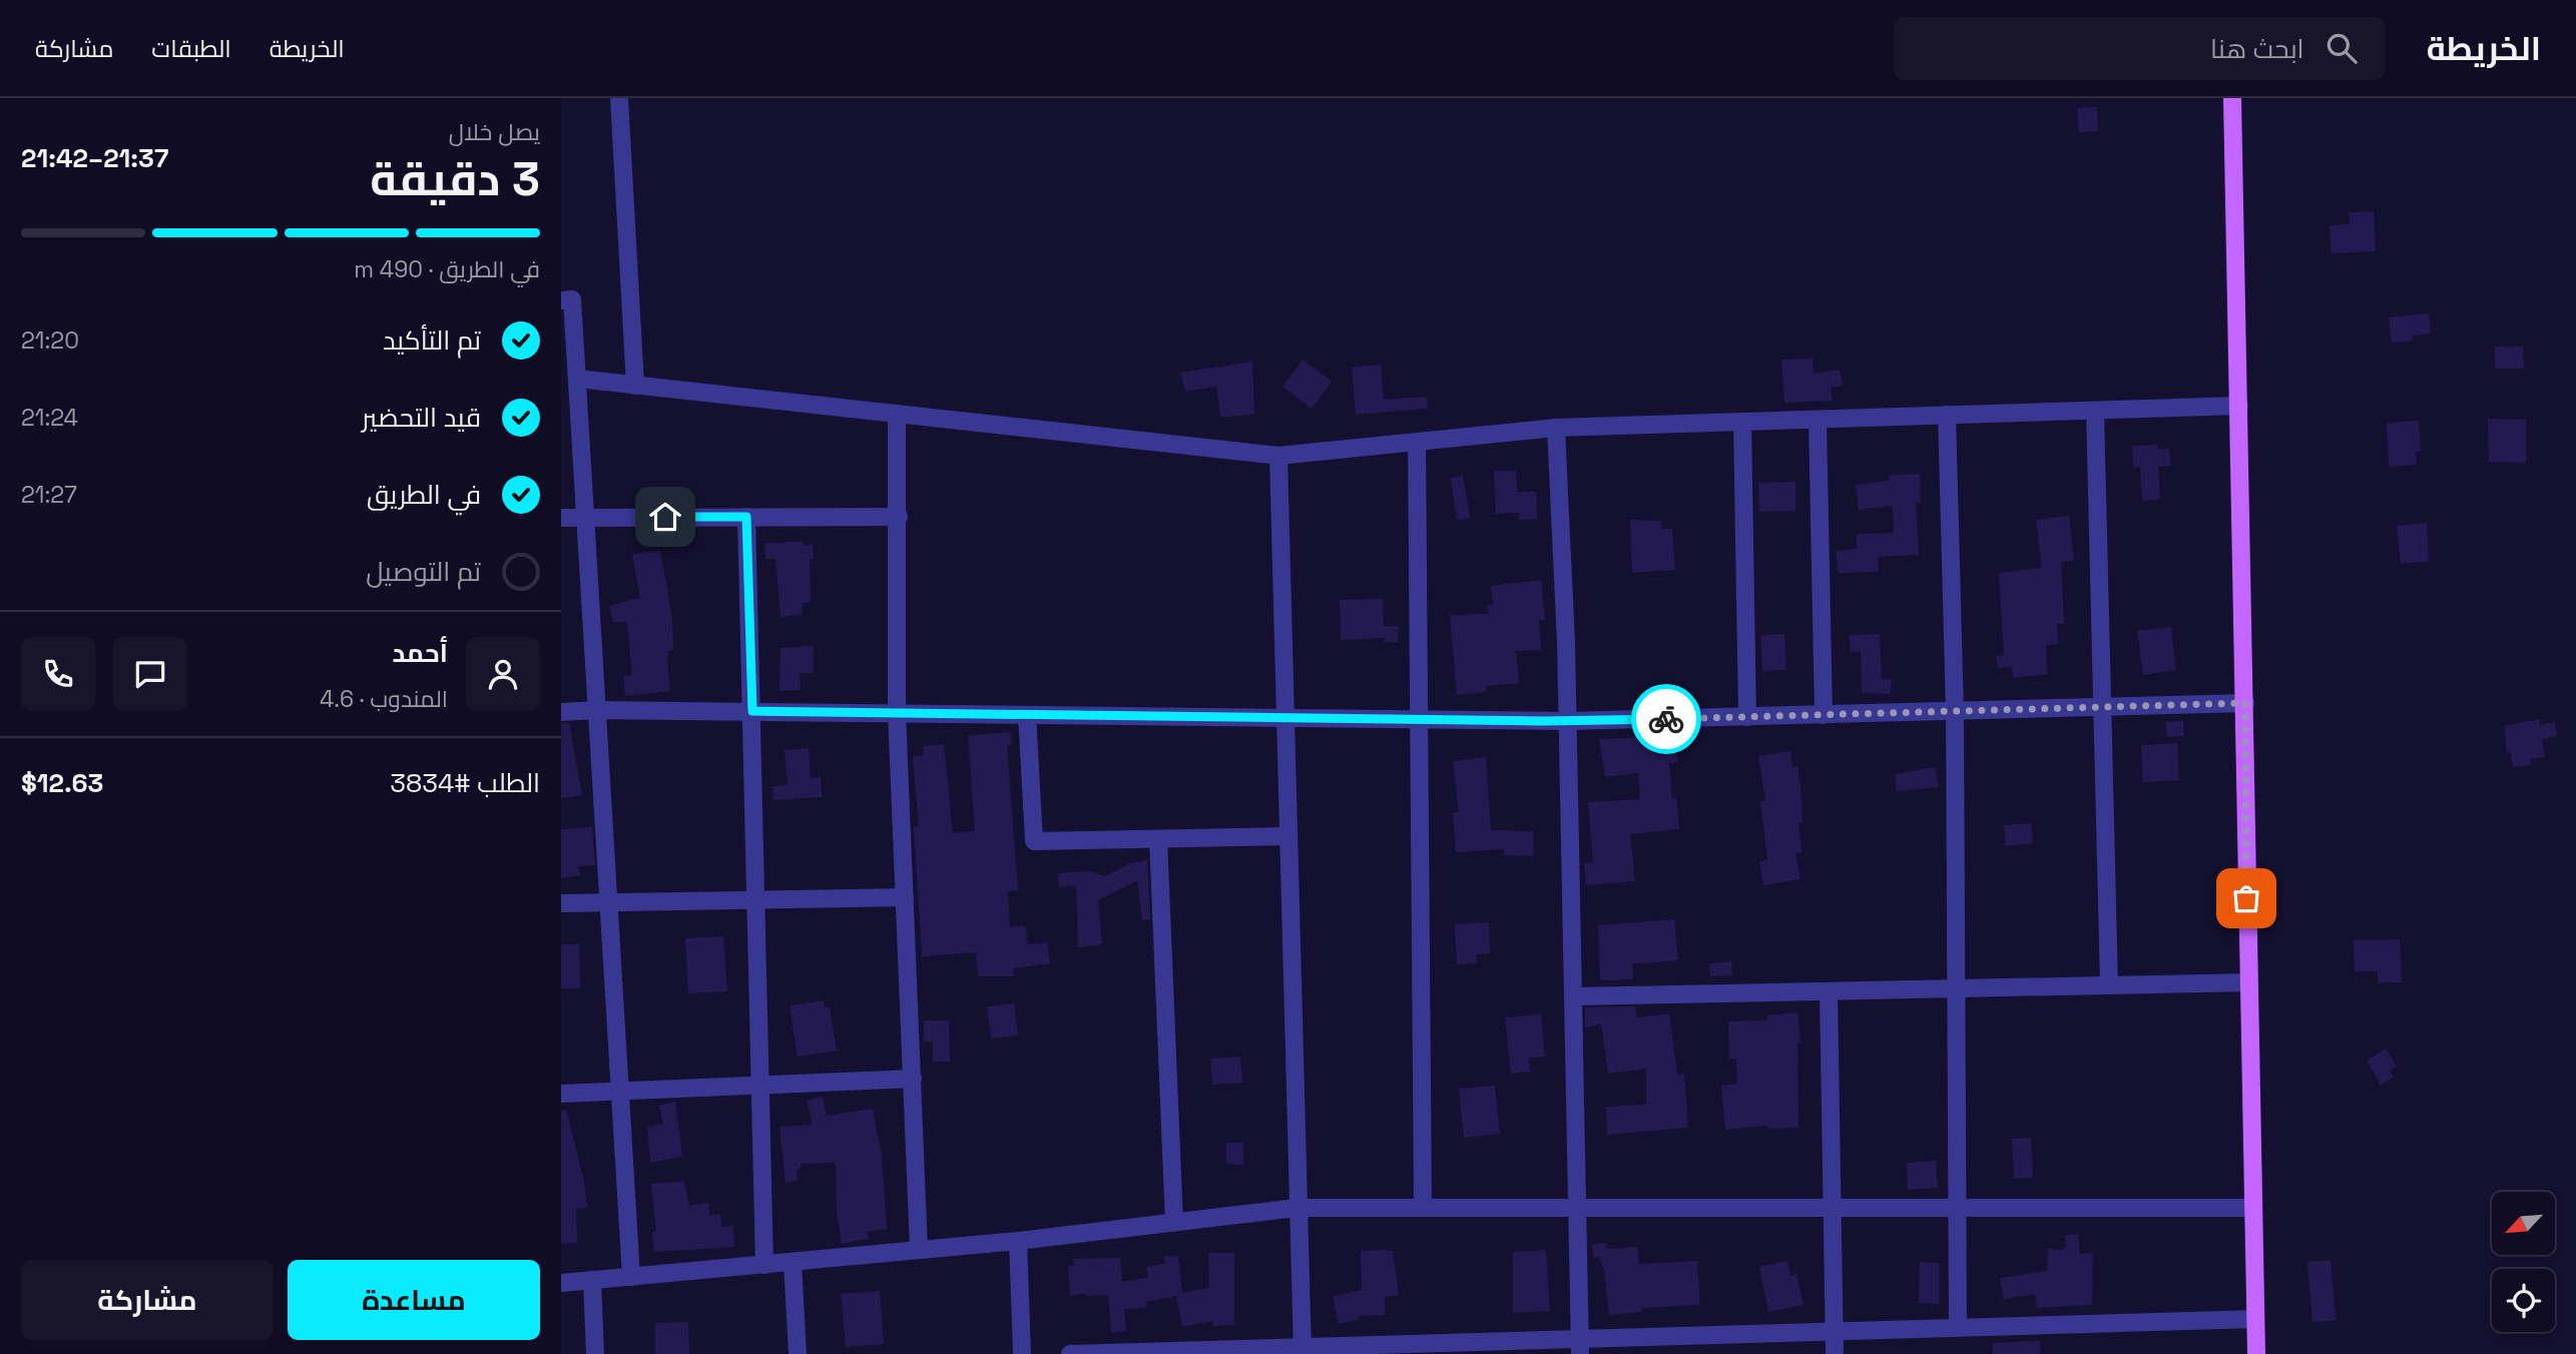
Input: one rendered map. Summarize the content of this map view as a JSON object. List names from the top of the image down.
{
  "north": "bottom left",
  "page": {
    "header": "الخريطة",
    "search": "ابحث هنا",
    "nav": ["الخريطة", "الطبقات", "مشاركة"],
    "heading": ["3 دقيقة", "يصل خلال", "21:37–21:42"],
    "panel": [
      "أحمد",
      "المندوب · 4.6",
      "الطلب #3834",
      "$12.63"
    ],
    "bar": "في الطريق · 490 m",
    "list": [
      ["تم التأكيد", "21:20"],
      ["قيد التحضير", "21:24"],
      ["في الطريق", "21:27"],
      "تم التوصيل"
    ],
    "buttons": ["مساعدة", "مشاركة"]
  }
}
